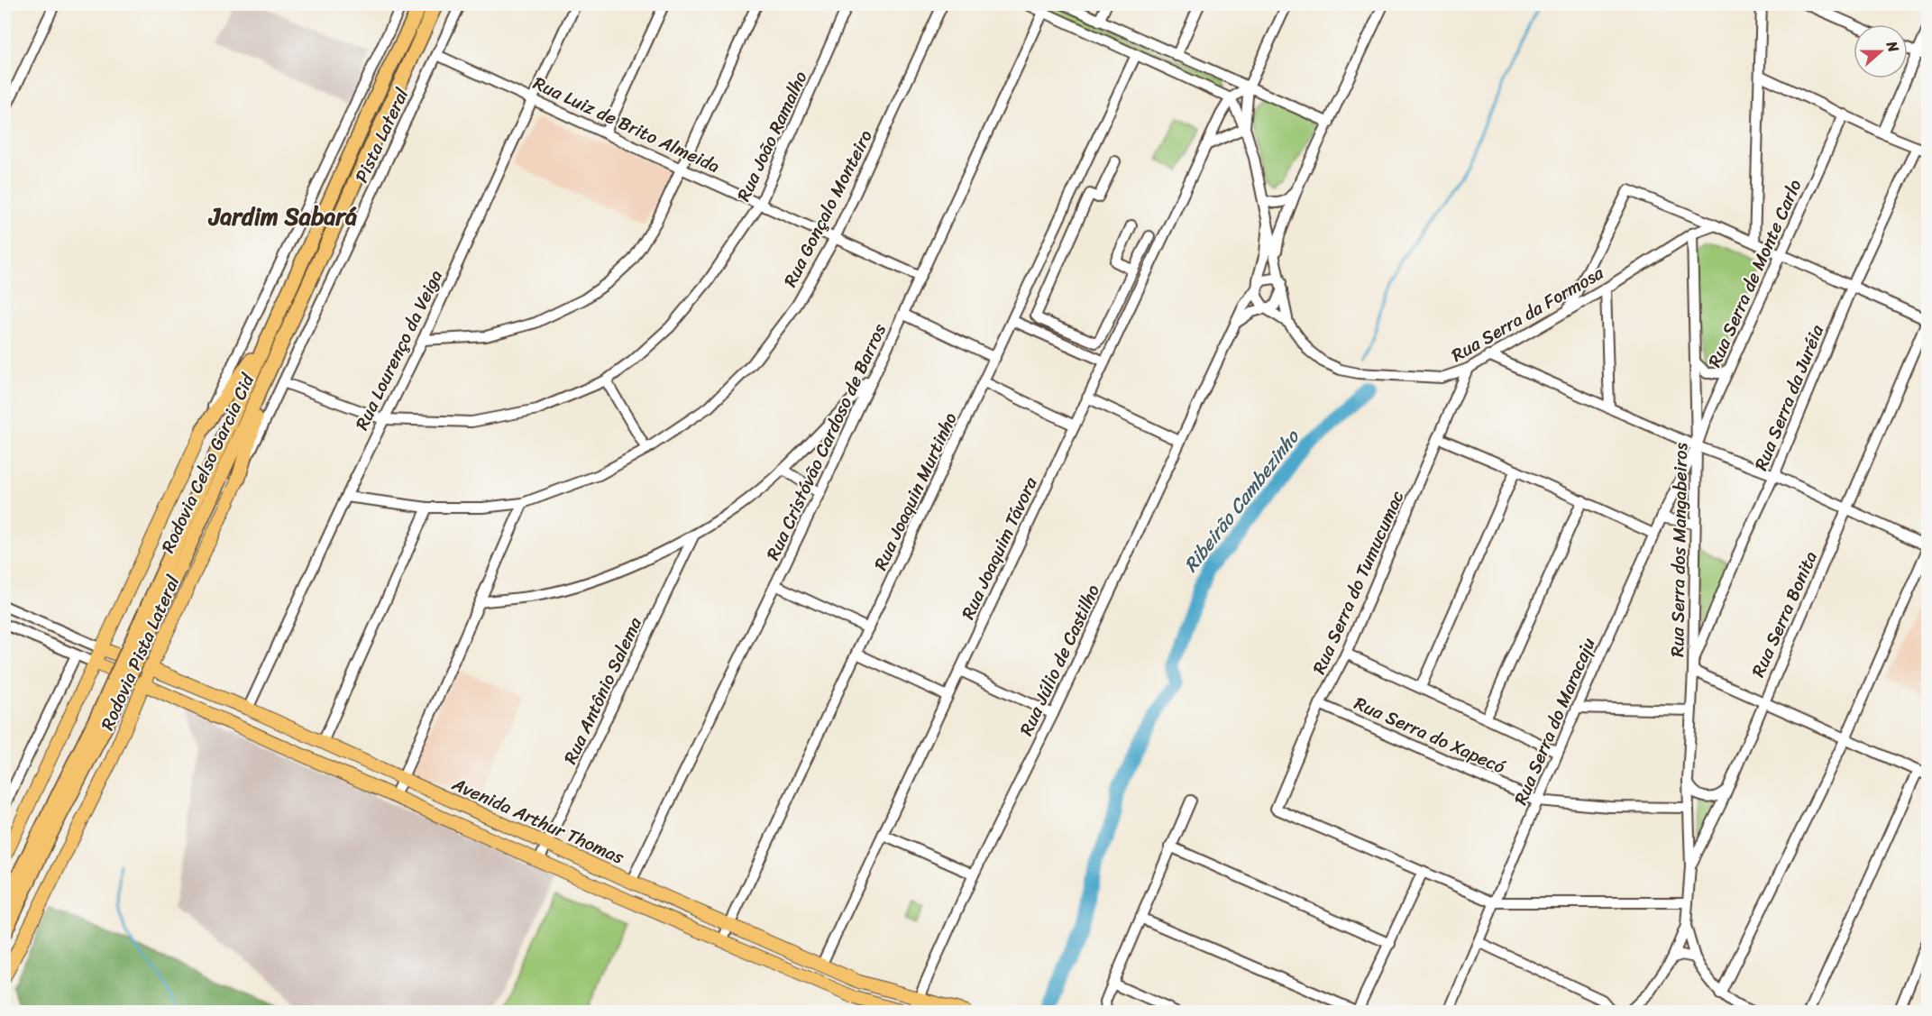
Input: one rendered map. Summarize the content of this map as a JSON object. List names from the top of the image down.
{
  "streets": {
    "highway": ["Rodovia Celso Garcia Cid"],
    "main road": ["Rodovia Pista Lateral", "Avenida Arthur Thomas"],
    "street": [
      "Rua Luiz de Brito Almeida",
      "Pista Lateral",
      "Rua João Ramalho",
      "Rua Gonçalo Monteiro",
      "Rua Serra de Monte Carlo",
      "Rua Serra da Formosa",
      "Rua Lourenço da Veiga",
      "Rua Serra da Juréia",
      "Rua Cristóvão Cardoso de Barros",
      "Rua Joaquin Murtinho",
      "Rua Joaquim Távora",
      "Rua Serra dos Mangabeiros",
      "Rua Serra do Tumucumac",
      "Rua Serra Bonita",
      "Rua Júlio de Castilho",
      "Rua Antônio Salema",
      "Rua Serra do Maracaju",
      "Rua Serra do Xapecó"
    ]
  },
  "crossings": [
    ["Rua Luiz de Brito Almeida", "Pista Lateral"],
    ["Rua Luiz de Brito Almeida", "Rua João Ramalho"],
    ["Rua Luiz de Brito Almeida", "Rua Gonçalo Monteiro"],
    ["Rua Luiz de Brito Almeida", "Rua Lourenço da Veiga"],
    ["Rua Luiz de Brito Almeida", "Rua Cristóvão Cardoso de Barros"],
    ["Pista Lateral", "Rodovia Pista Lateral"],
    ["Rua João Ramalho", "Rua Lourenço da Veiga"],
    ["Rua João Ramalho", "Rodovia Pista Lateral"],
    ["Rua Gonçalo Monteiro", "Rua Lourenço da Veiga"],
    ["Rua Serra de Monte Carlo", "Rua Serra dos Mangabeiros"],
    ["Rua Serra de Monte Carlo", "Rua Serra do Maracaju"],
    ["Rua Serra da Formosa", "Rua Joaquim Távora"],
    ["Rua Serra da Formosa", "Rua Serra dos Mangabeiros"],
    ["Rua Serra da Formosa", "Rua Serra do Tumucumac"],
    ["Rua Serra da Formosa", "Rua Júlio de Castilho"],
    ["Rua Lourenço da Veiga", "Avenida Arthur Thomas"],
    ["Rua Serra da Juréia", "Rua Serra dos Mangabeiros"],
    ["Rua Cristóvão Cardoso de Barros", "Avenida Arthur Thomas"],
    ["Rua Joaquin Murtinho", "Avenida Arthur Thomas"],
    ["Rua Joaquim Távora", "Avenida Arthur Thomas"],
    ["Rua Serra dos Mangabeiros", "Rua Serra Bonita"],
    ["Rua Serra dos Mangabeiros", "Rua Serra do Maracaju"],
    ["Rua Serra dos Mangabeiros", "Rua Serra do Xapecó"],
    ["Rua Serra do Tumucumac", "Rua Serra do Xapecó"],
    ["Rodovia Pista Lateral", "Avenida Arthur Thomas"],
    ["Rua Júlio de Castilho", "Avenida Arthur Thomas"],
    ["Rua Antônio Salema", "Avenida Arthur Thomas"],
    ["Rua Serra do Maracaju", "Rua Serra do Xapecó"]
  ],
  "districts": ["Jardim Sabará"],
  "water": ["Ribeirão Cambezinho"],
  "north": "right"
}
